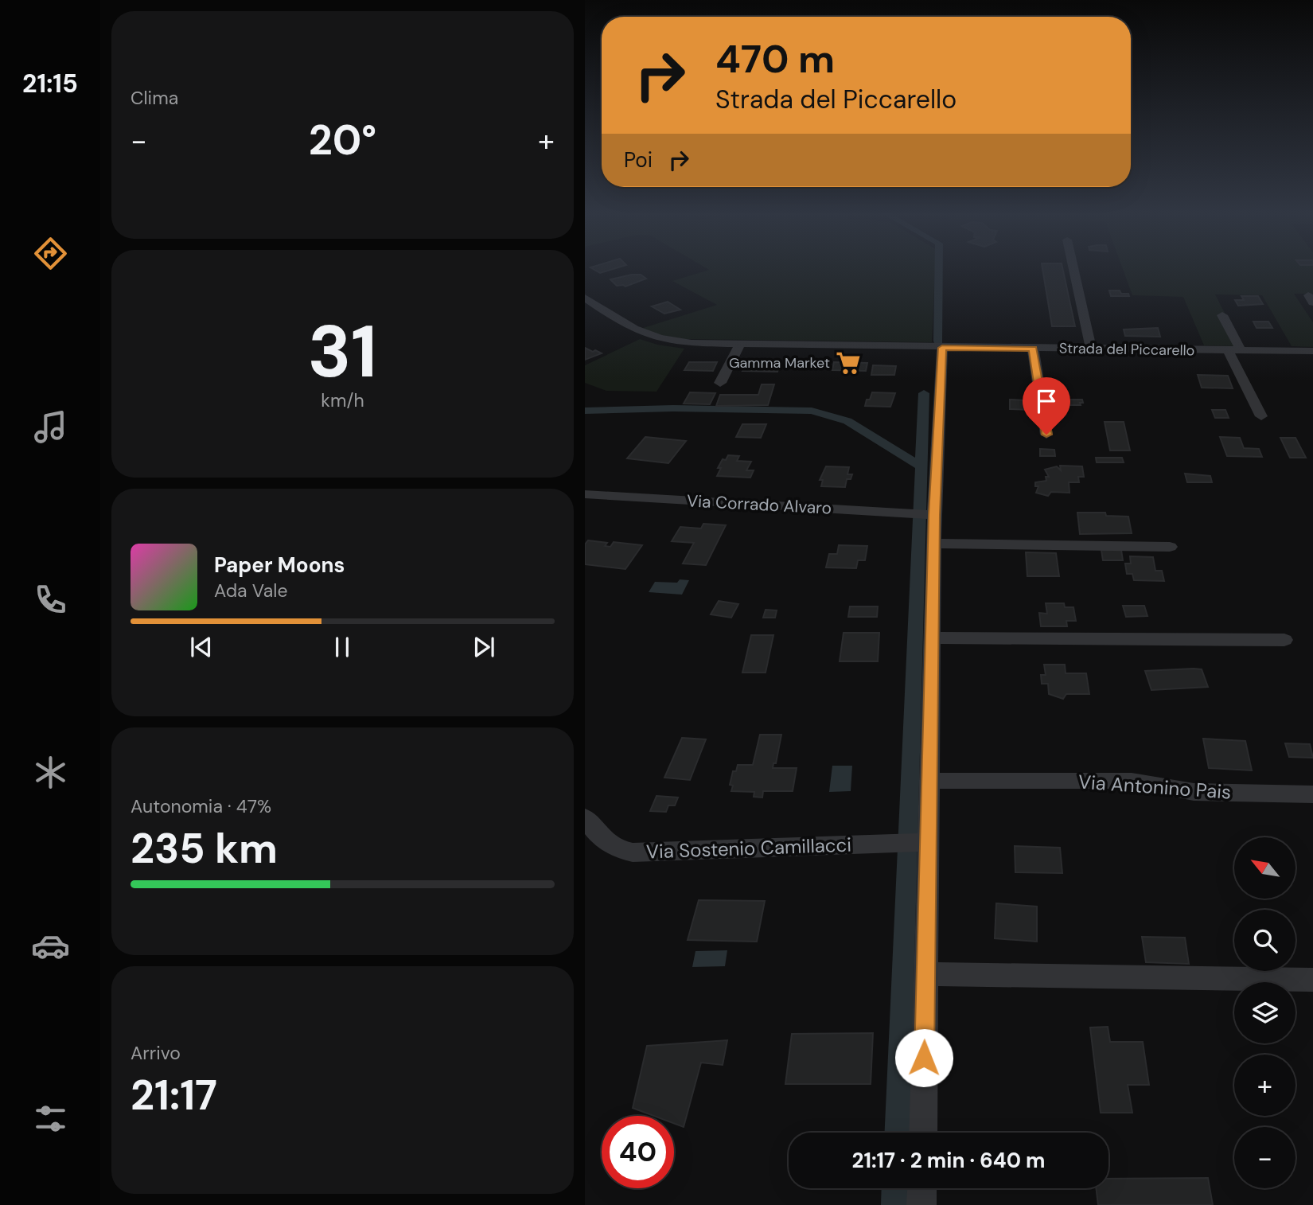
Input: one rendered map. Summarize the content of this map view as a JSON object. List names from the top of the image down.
{
  "streets": {
    "street": [
      "Strada del Piccarello",
      "Via Corrado Alvaro",
      "Via Antonino Pais",
      "Via Sostenio Camillacci"
    ]
  },
  "places": {
    "supermarket": ["Gamma Market"]
  },
  "north": "top left",
  "page": {
    "tabs": "21:15",
    "tile": [
      "Clima",
      ["31", "km/h"],
      ["Autonomia · 47%", "235 km"],
      ["Arrivo", "21:17"]
    ],
    "turn": ["470 m", "Strada del Piccarello"],
    "heat": ["−", "20°", "+"],
    "then": "Poi",
    "song": ["Paper Moons", "Ada Vale"],
    "map_buttons": ["+", "−"],
    "limit": "40",
    "trip": "21:17 · 2 min · 640 m"
  }
}
